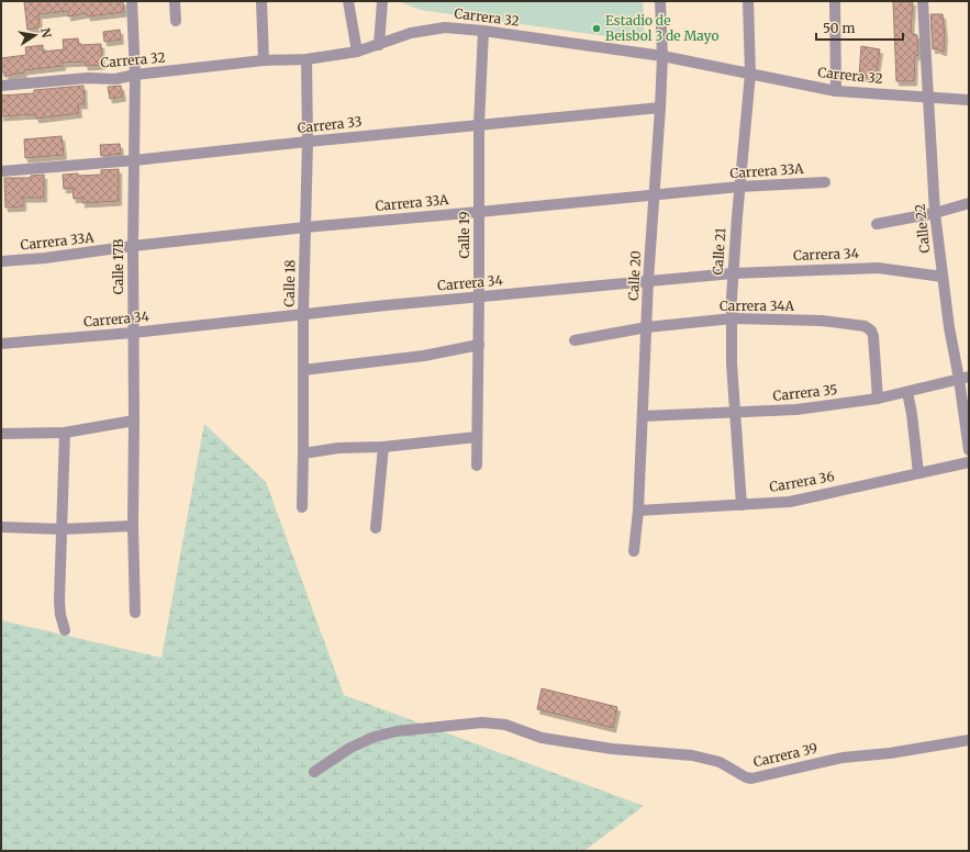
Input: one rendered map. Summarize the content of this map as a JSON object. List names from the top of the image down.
{
  "streets": {
    "street": [
      "Carrera 32",
      "Carrera 33",
      "Carrera 33A",
      "Calle 22",
      "Calle 19",
      "Calle 21",
      "Carrera 34",
      "Calle 17B",
      "Calle 20",
      "Calle 18",
      "Carrera 34A",
      "Carrera 35",
      "Carrera 36",
      "Carrera 39"
    ]
  },
  "crossings": [
    ["Carrera 32", "Calle 22"],
    ["Carrera 32", "Calle 19"],
    ["Carrera 32", "Calle 21"],
    ["Carrera 32", "Calle 17B"],
    ["Carrera 32", "Calle 20"],
    ["Carrera 32", "Calle 18"],
    ["Carrera 33", "Calle 19"],
    ["Carrera 33", "Calle 17B"],
    ["Carrera 33", "Calle 20"],
    ["Carrera 33", "Calle 18"],
    ["Carrera 33A", "Calle 19"],
    ["Carrera 33A", "Calle 21"],
    ["Carrera 33A", "Calle 17B"],
    ["Carrera 33A", "Calle 20"],
    ["Carrera 33A", "Calle 18"],
    ["Calle 22", "Carrera 34"],
    ["Calle 22", "Carrera 35"],
    ["Calle 19", "Carrera 34"],
    ["Calle 21", "Carrera 34"],
    ["Calle 21", "Carrera 34A"],
    ["Calle 21", "Carrera 35"],
    ["Calle 21", "Carrera 36"],
    ["Carrera 34", "Calle 17B"],
    ["Carrera 34", "Calle 20"],
    ["Carrera 34", "Calle 18"],
    ["Calle 20", "Carrera 34A"],
    ["Calle 20", "Carrera 35"],
    ["Calle 20", "Carrera 36"],
    ["Carrera 34A", "Carrera 35"]
  ],
  "places": ["Estadio de Beisbol 3 de Mayo"],
  "scale_bar": "50 m",
  "north": "right"
}
